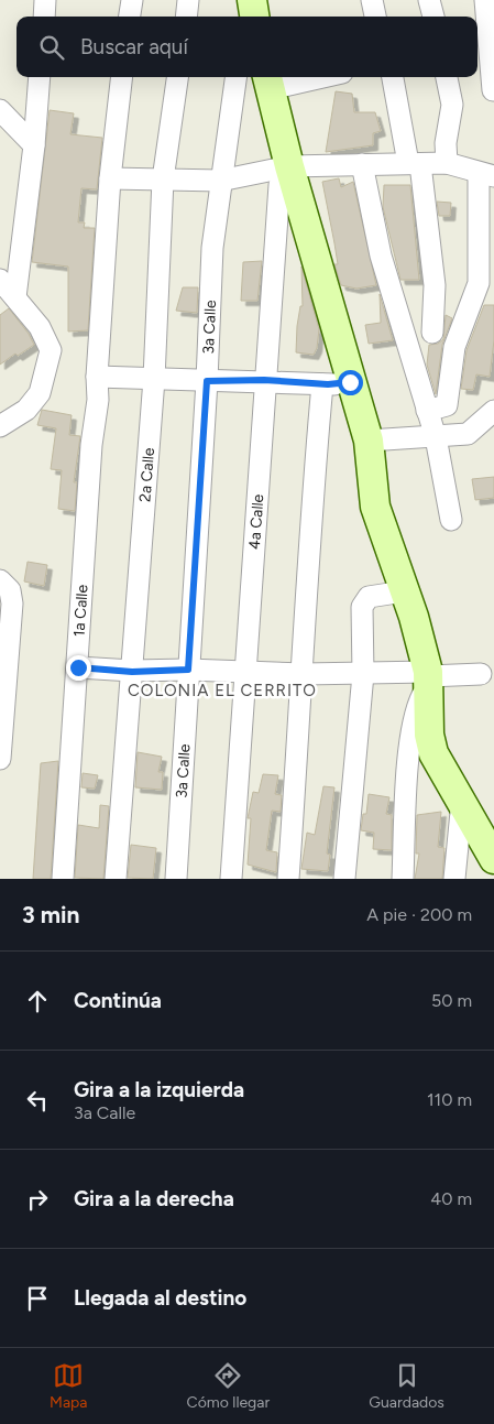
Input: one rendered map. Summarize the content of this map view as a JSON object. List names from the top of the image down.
{
  "streets": {
    "street": [
      "3a Calle",
      "2a Calle",
      "4a Calle",
      "1a Calle"
    ]
  },
  "districts": ["COLONIA EL CERRITO"],
  "page": {
    "search": "Buscar aquí",
    "heading": ["3 min", "A pie · 200 m"],
    "list": [
      ["Continúa", "50 m"],
      ["Gira a la izquierda", "3a Calle", "110 m"],
      ["Gira a la derecha", "40 m"],
      "Llegada al destino"
    ],
    "nav": ["Mapa", "Cómo llegar", "Guardados"]
  }
}
